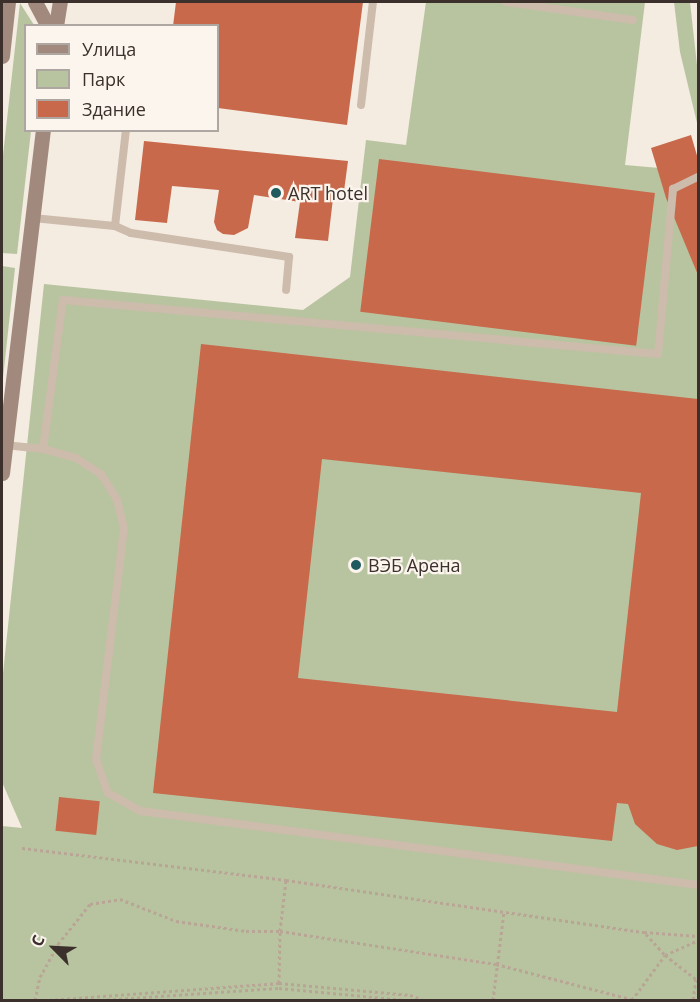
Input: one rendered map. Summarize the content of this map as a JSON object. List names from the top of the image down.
{
  "places": ["ART hotel", "ВЭБ Арена"],
  "legend": ["Улица", "Парк", "Здание"],
  "north": "top left"
}
